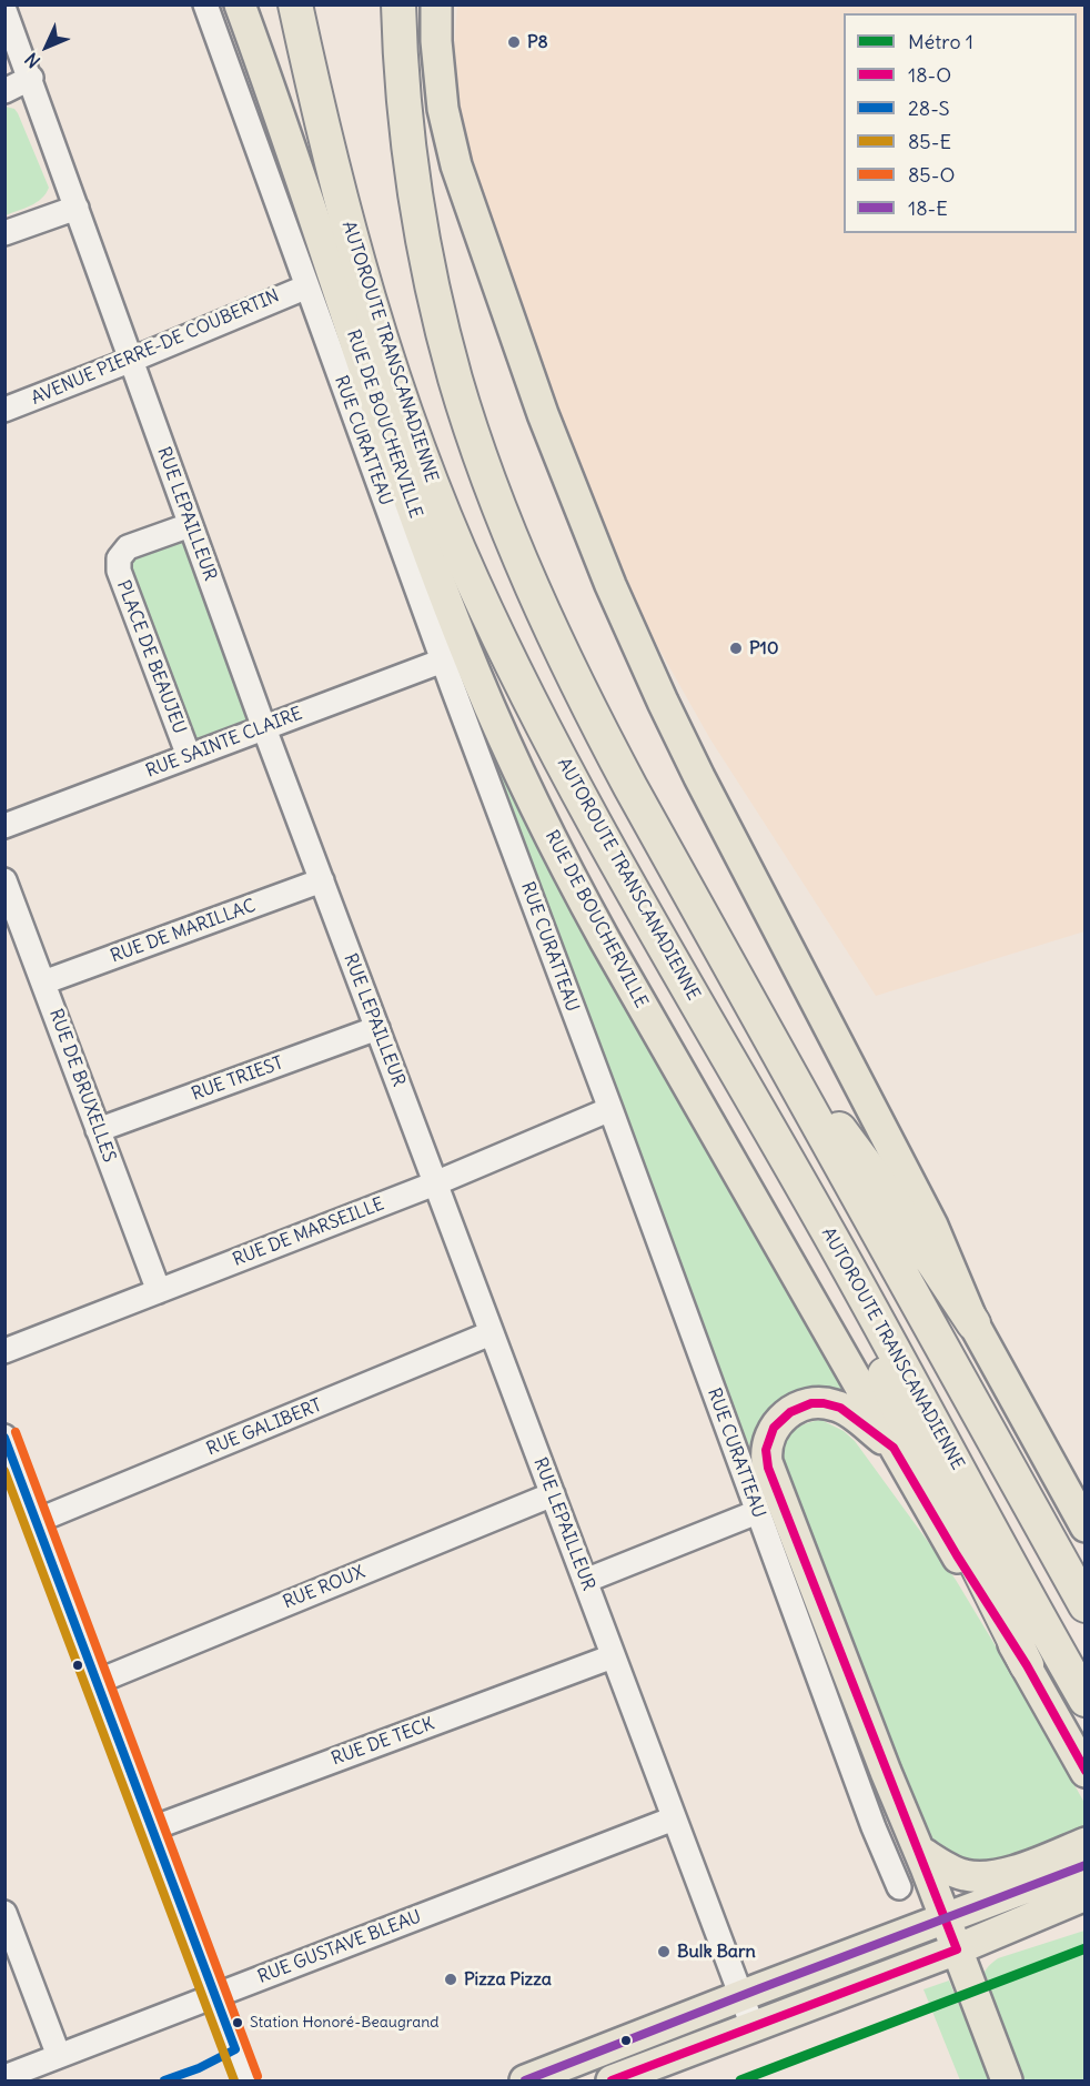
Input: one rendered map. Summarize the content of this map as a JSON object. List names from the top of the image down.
{
  "streets": {
    "highway": ["AUTOROUTE TRANSCANADIENNE"],
    "main road": ["RUE DE BOUCHERVILLE"],
    "street": [
      "AVENUE PIERRE-DE COUBERTIN",
      "RUE CURATTEAU",
      "RUE LEPAILLEUR",
      "PLACE DE BEAUJEU",
      "RUE SAINTE CLAIRE",
      "RUE DE MARILLAC",
      "RUE TRIEST",
      "RUE DE BRUXELLES",
      "RUE DE MARSEILLE",
      "RUE GALIBERT",
      "RUE ROUX",
      "RUE DE TECK",
      "RUE GUSTAVE BLEAU"
    ]
  },
  "crossings": [
    ["AVENUE PIERRE-DE COUBERTIN", "RUE CURATTEAU"],
    ["AVENUE PIERRE-DE COUBERTIN", "RUE LEPAILLEUR"],
    ["RUE CURATTEAU", "RUE SAINTE CLAIRE"],
    ["RUE CURATTEAU", "RUE DE MARSEILLE"],
    ["RUE LEPAILLEUR", "PLACE DE BEAUJEU"],
    ["RUE LEPAILLEUR", "RUE SAINTE CLAIRE"],
    ["RUE LEPAILLEUR", "RUE DE MARILLAC"],
    ["RUE LEPAILLEUR", "RUE TRIEST"],
    ["RUE LEPAILLEUR", "RUE DE MARSEILLE"],
    ["RUE LEPAILLEUR", "RUE GALIBERT"],
    ["RUE LEPAILLEUR", "RUE ROUX"],
    ["RUE LEPAILLEUR", "RUE DE TECK"],
    ["RUE LEPAILLEUR", "RUE GUSTAVE BLEAU"],
    ["PLACE DE BEAUJEU", "RUE SAINTE CLAIRE"],
    ["RUE DE MARILLAC", "RUE DE BRUXELLES"],
    ["RUE TRIEST", "RUE DE BRUXELLES"],
    ["RUE DE BRUXELLES", "RUE DE MARSEILLE"]
  ],
  "places": [
    "P8",
    "P10",
    "Bulk Barn",
    "Pizza Pizza",
    "Station Honoré-Beaugrand"
  ],
  "lines": [
    "transit line 18-O",
    "transit line 85-O",
    "transit line 28-S",
    "transit line 85-E",
    "transit line 18-E",
    "metro line 1"
  ],
  "legend": [
    "Métro 1",
    "18-O",
    "28-S",
    "85-E",
    "85-O",
    "18-E"
  ],
  "north": "bottom left"
}
